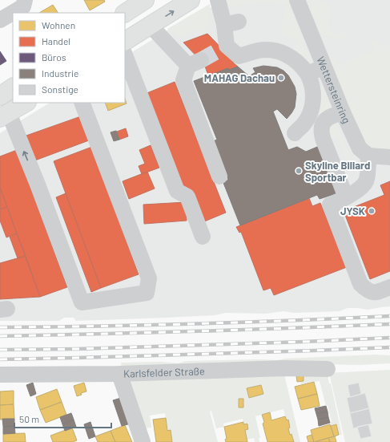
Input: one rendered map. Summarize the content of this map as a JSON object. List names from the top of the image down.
{
  "streets": {
    "street": ["Wettersteinring", "Karlsfelder Straße"]
  },
  "places": ["MAHAG Dachau", "Skyline Billard Sportbar", "JYSK"],
  "legend": [
    "Wohnen",
    "Handel",
    "Büros",
    "Industrie",
    "Sonstige"
  ],
  "scale_bar": "50 m"
}
